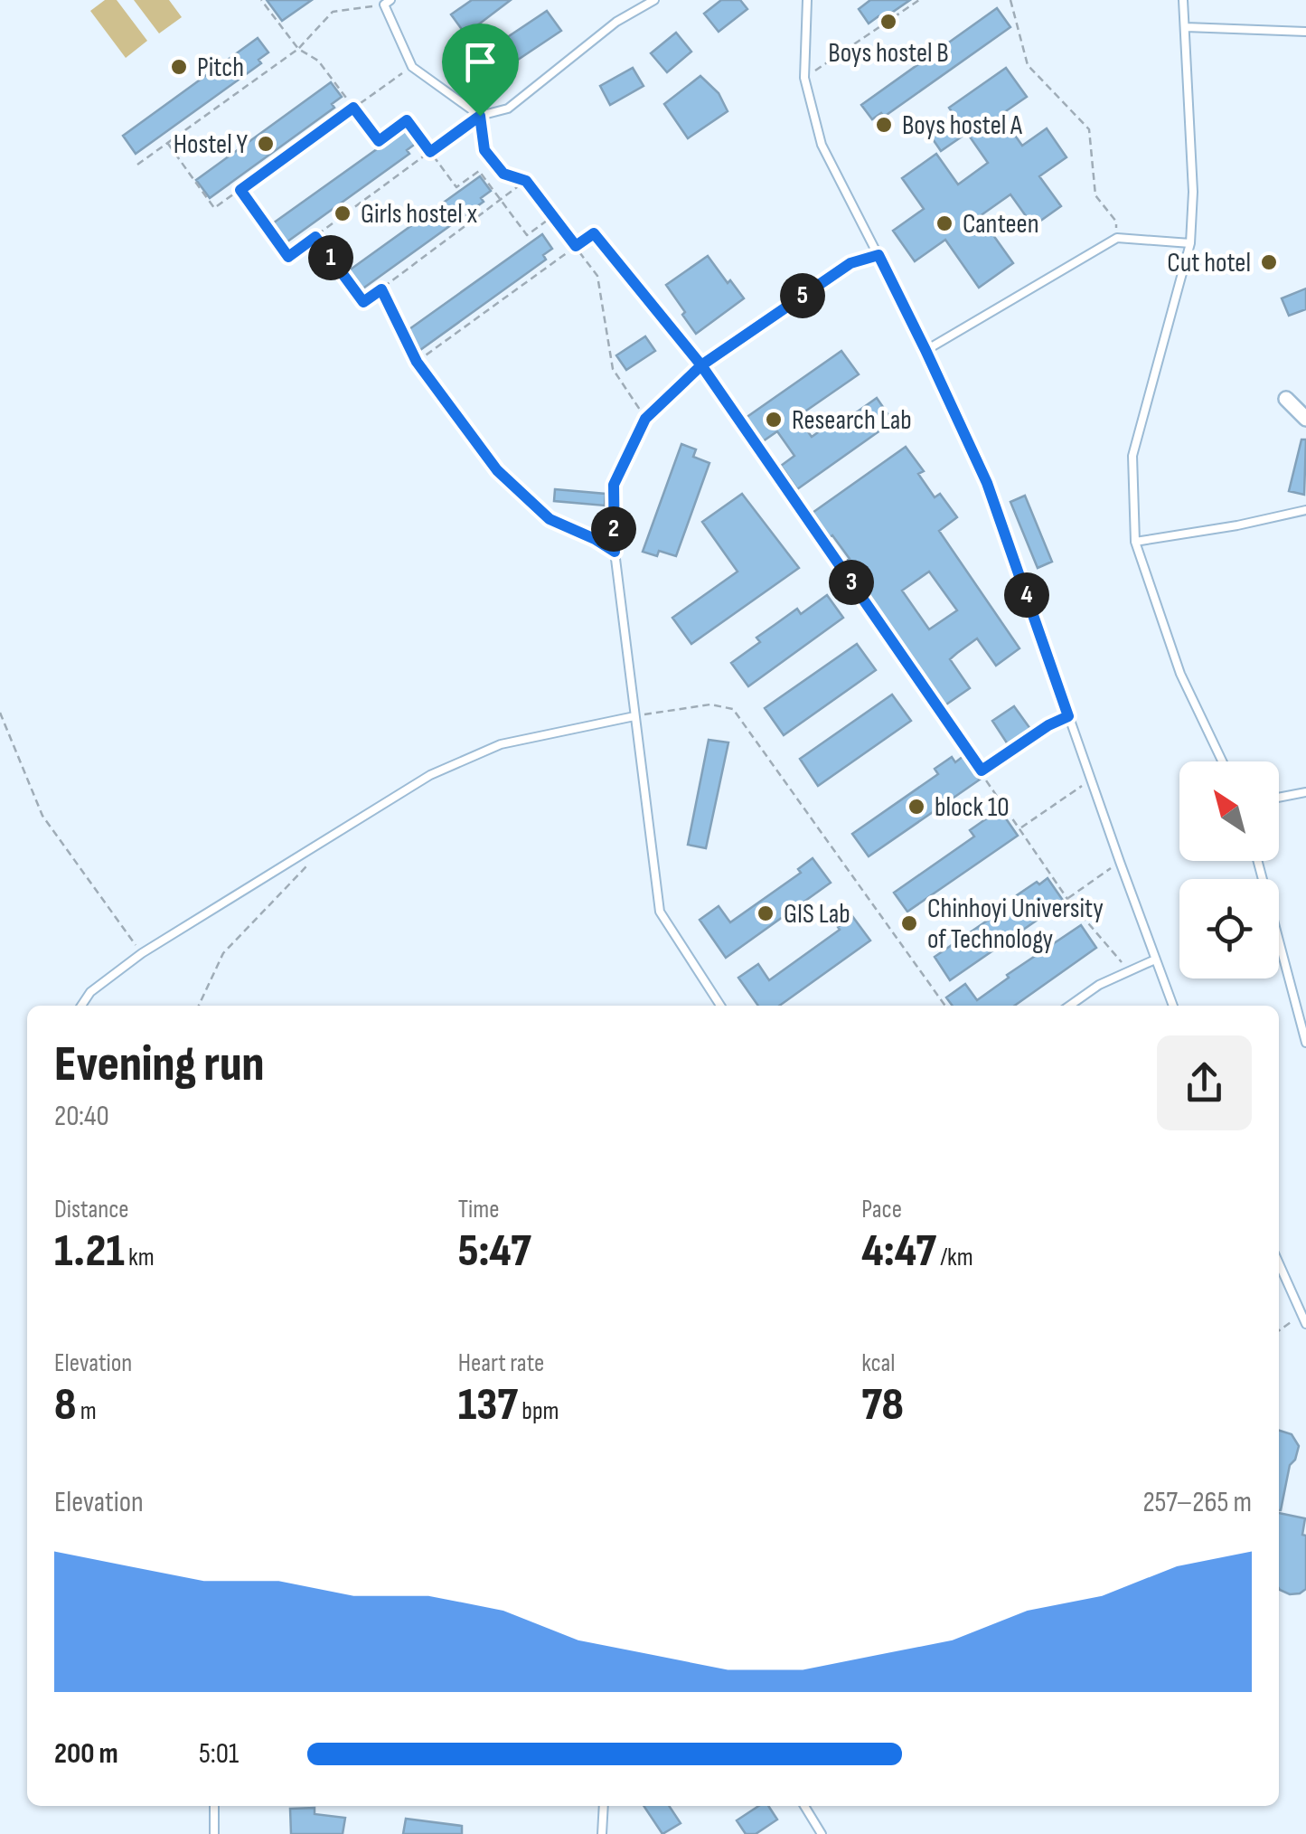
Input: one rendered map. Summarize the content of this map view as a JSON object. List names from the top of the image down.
{
  "places": [
    "Boys hostel B",
    "Pitch",
    "Boys hostel A",
    "Hostel Y",
    "Girls hostel x",
    "Canteen",
    "Cut hotel",
    "Research Lab",
    "block 10",
    "GIS Lab",
    "Chinhoyi University of Technology"
  ],
  "north": "top left",
  "page": {
    "pins": [
      "1",
      "5",
      "2",
      "3",
      "4"
    ],
    "heading": ["Evening run", "20:40"],
    "stats": [
      ["Distance", "1.21 km"],
      ["Time", "5:47"],
      ["Pace", "4:47 /km"],
      ["Elevation", "8 m"],
      ["Heart rate", "137 bpm"],
      ["kcal", "78"]
    ],
    "chart": ["Elevation", "257–265 m"],
    "list": [
      {
        "name": "200 m",
        "note": "5:01"
      }
    ]
  }
}
